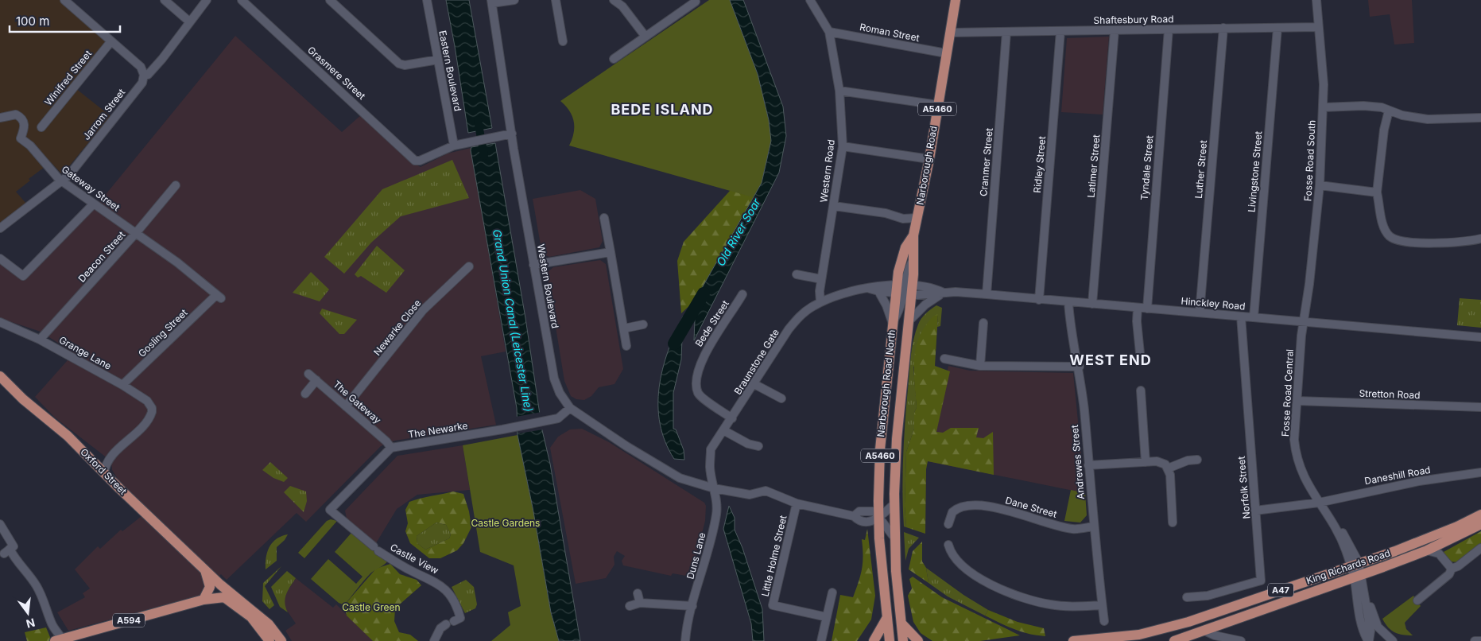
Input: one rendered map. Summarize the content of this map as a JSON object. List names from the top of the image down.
{
  "streets": {
    "main road": [
      "A5460",
      "Narborough Road",
      "Narborough Road North",
      "Oxford Street",
      "King Richards Road",
      "A47",
      "A594"
    ],
    "street": [
      "Shaftesbury Road",
      "Roman Street",
      "Eastern Boulevard",
      "Grasmere Street",
      "Winifred Street",
      "Jarrom Street",
      "Fosse Road South",
      "Cranmer Street",
      "Ridley Street",
      "Latimer Street",
      "Tyndale Street",
      "Luther Street",
      "Western Road",
      "Livingstone Street",
      "Gateway Street",
      "Deacon Street",
      "Western Boulevard",
      "Hinckley Road",
      "Bede Street",
      "Newarke Close",
      "Gosling Street",
      "Grange Lane",
      "Braunstone Gate",
      "Fosse Road Central",
      "Stretton Road",
      "The Gateway",
      "The Newarke",
      "Andrewes Street",
      "Daneshill Road",
      "Norfolk Street",
      "Dane Street",
      "Duns Lane",
      "Little Holme Street",
      "Castle View"
    ]
  },
  "crossings": [
    ["Shaftesbury Road", "Fosse Road South"],
    ["Shaftesbury Road", "Cranmer Street"],
    ["Shaftesbury Road", "Ridley Street"],
    ["Shaftesbury Road", "Narborough Road"],
    ["Shaftesbury Road", "Latimer Street"],
    ["Shaftesbury Road", "Tyndale Street"],
    ["Shaftesbury Road", "Luther Street"],
    ["Shaftesbury Road", "Livingstone Street"],
    ["Roman Street", "Narborough Road"],
    ["Roman Street", "Western Road"],
    ["Eastern Boulevard", "Grasmere Street"],
    ["A5460", "Braunstone Gate"],
    ["A5460", "Narborough Road North"],
    ["Jarrom Street", "Gateway Street"],
    ["Fosse Road South", "Hinckley Road"],
    ["Fosse Road South", "Fosse Road Central"],
    ["Cranmer Street", "Hinckley Road"],
    ["Ridley Street", "Hinckley Road"],
    ["Narborough Road", "Hinckley Road"],
    ["Narborough Road", "Braunstone Gate"],
    ["Narborough Road", "Narborough Road North"],
    ["Latimer Street", "Hinckley Road"],
    ["Tyndale Street", "Hinckley Road"],
    ["Luther Street", "Hinckley Road"],
    ["Western Road", "Braunstone Gate"],
    ["Livingstone Street", "Hinckley Road"],
    ["Gateway Street", "Deacon Street"],
    ["Gateway Street", "Gosling Street"],
    ["Deacon Street", "Gosling Street"],
    ["Deacon Street", "Grange Lane"],
    ["Western Boulevard", "Braunstone Gate"],
    ["Western Boulevard", "Narborough Road North"],
    ["Western Boulevard", "The Newarke"],
    ["Western Boulevard", "Duns Lane"],
    ["Western Boulevard", "Little Holme Street"],
    ["Hinckley Road", "Braunstone Gate"],
    ["Hinckley Road", "Narborough Road North"],
    ["Hinckley Road", "Fosse Road Central"],
    ["Hinckley Road", "Andrewes Street"],
    ["Hinckley Road", "Norfolk Street"],
    ["Bede Street", "Braunstone Gate"],
    ["Newarke Close", "The Gateway"],
    ["Gosling Street", "Grange Lane"],
    ["Grange Lane", "Oxford Street"],
    ["Braunstone Gate", "Narborough Road North"],
    ["Braunstone Gate", "Duns Lane"],
    ["Fosse Road Central", "Stretton Road"],
    ["Fosse Road Central", "Daneshill Road"],
    ["Fosse Road Central", "King Richards Road"],
    ["The Gateway", "The Newarke"],
    ["The Gateway", "Castle View"],
    ["The Newarke", "Castle View"],
    ["Andrewes Street", "Dane Street"],
    ["Daneshill Road", "Norfolk Street"]
  ],
  "districts": ["BEDE ISLAND", "WEST END"],
  "water": ["Old River Soar", "Grand Union Canal (Leicester Line)"],
  "parks": ["Castle Gardens", "Castle Green"],
  "scale_bar": "100 m",
  "north": "bottom"
}
